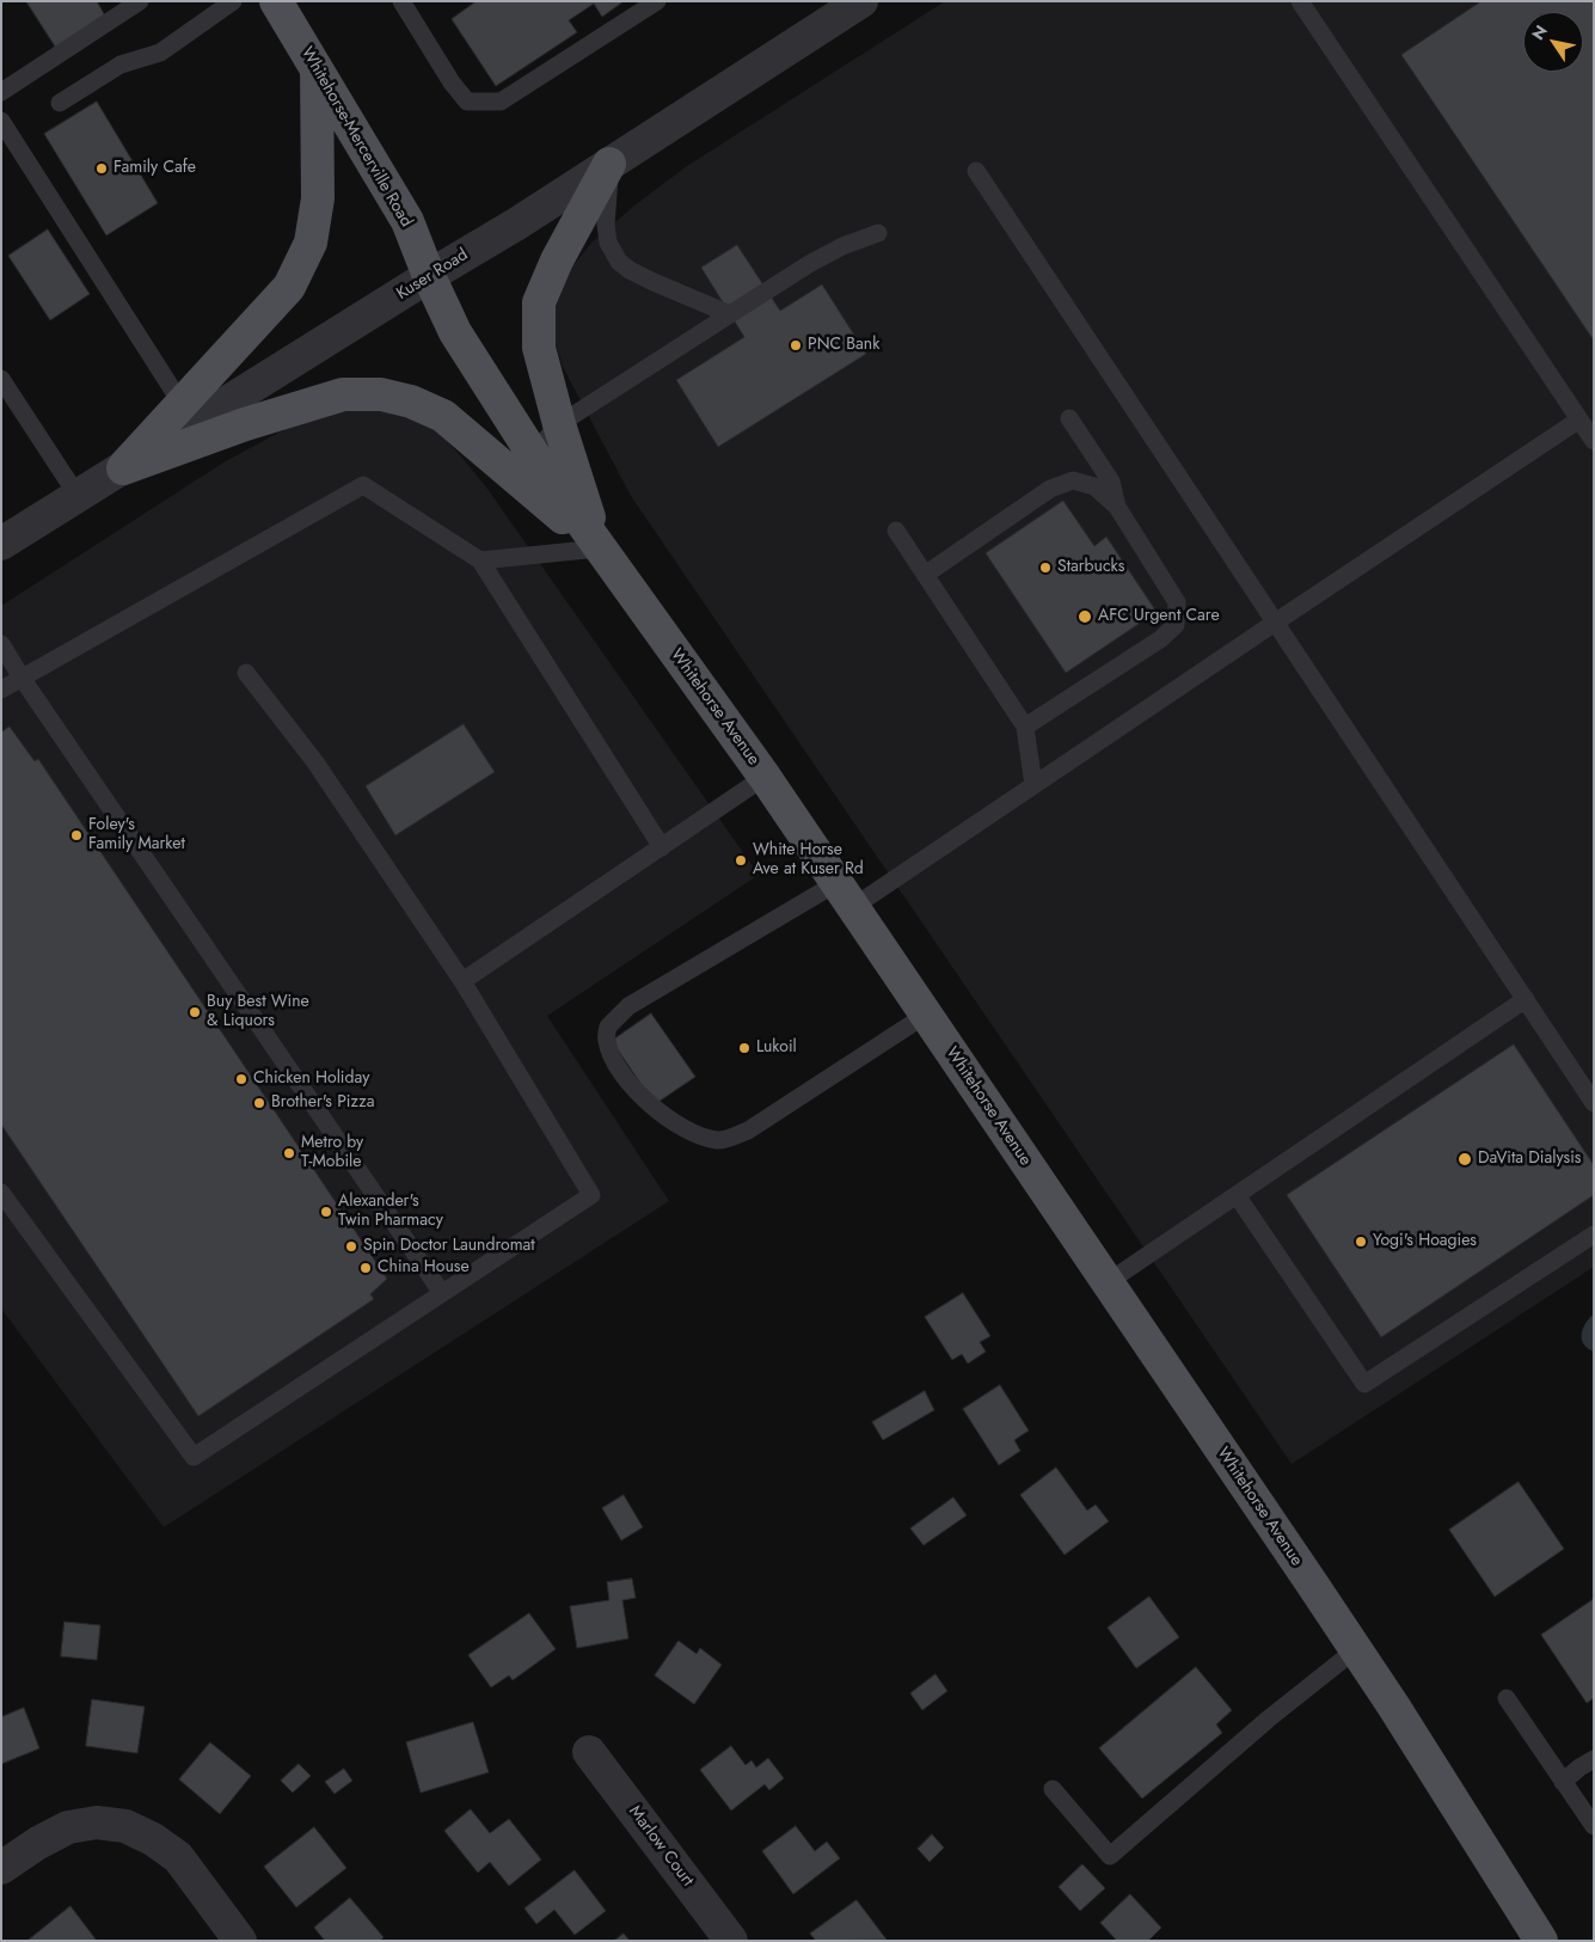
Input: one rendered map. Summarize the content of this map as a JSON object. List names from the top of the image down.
{
  "streets": {
    "main road": ["Whitehorse-Mercerville Road", "Whitehorse Avenue"],
    "street": ["Kuser Road", "Marlow Court"]
  },
  "crossings": [
    ["Whitehorse-Mercerville Road", "Kuser Road"],
    ["Whitehorse-Mercerville Road", "Whitehorse Avenue"],
    ["Kuser Road", "Whitehorse Avenue"]
  ],
  "places": [
    "Family Cafe",
    "PNC Bank",
    "Starbucks",
    "AFC Urgent Care",
    "Foley's Family Market",
    "White Horse Ave at Kuser Rd",
    "Buy Best Wine & Liquors",
    "Lukoil",
    "Chicken Holiday",
    "Brother's Pizza",
    "Metro by T-Mobile",
    "DaVita Dialysis",
    "Alexander's Twin Pharmacy",
    "Yogi's Hoagies",
    "Spin Doctor Laundromat",
    "China House"
  ],
  "north": "top left"
}
